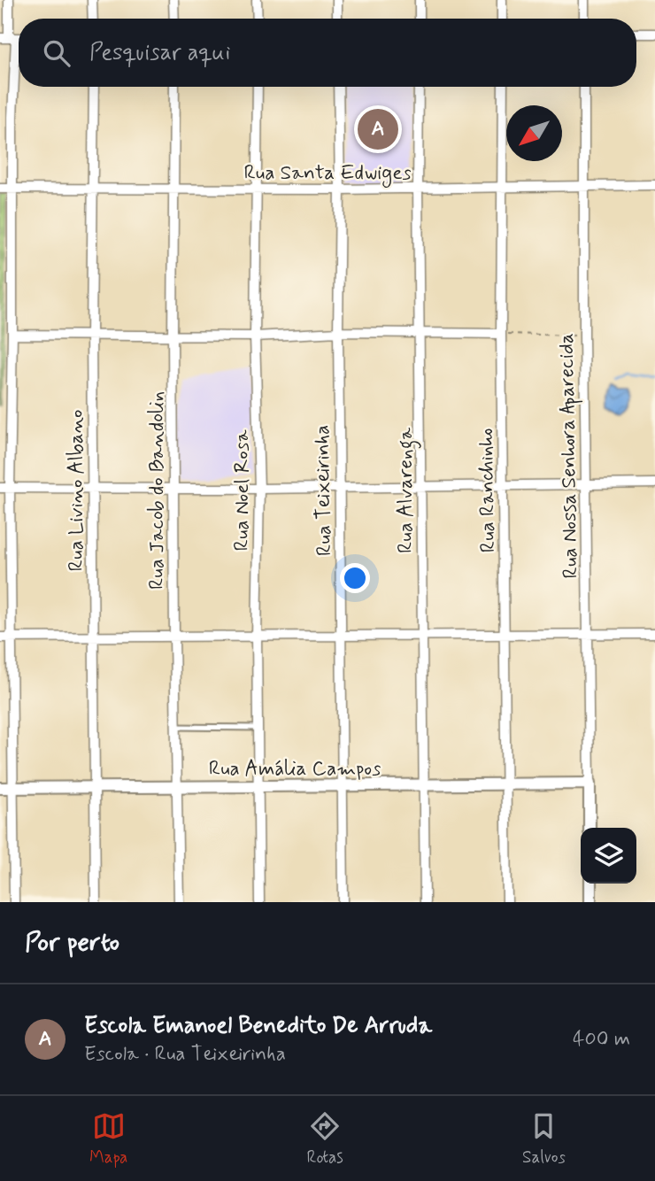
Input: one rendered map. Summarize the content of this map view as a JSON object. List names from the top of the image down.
{
  "streets": {
    "street": [
      "Rua Santa Edwiges",
      "Rua Nossa Senhora Aparecida",
      "Rua Livino Albano",
      "Rua Jacob do Bandolin",
      "Rua Noel Rosa",
      "Rua Teixeirinha",
      "Rua Alvarenga",
      "Rua Ranchinho",
      "Rua Amália Campos"
    ]
  },
  "crossings": [
    ["Rua Santa Edwiges", "Rua Nossa Senhora Aparecida"],
    ["Rua Santa Edwiges", "Rua Livino Albano"],
    ["Rua Santa Edwiges", "Rua Jacob do Bandolin"],
    ["Rua Santa Edwiges", "Rua Noel Rosa"],
    ["Rua Santa Edwiges", "Rua Teixeirinha"],
    ["Rua Santa Edwiges", "Rua Alvarenga"],
    ["Rua Santa Edwiges", "Rua Ranchinho"],
    ["Rua Nossa Senhora Aparecida", "Rua Amália Campos"],
    ["Rua Livino Albano", "Rua Amália Campos"],
    ["Rua Jacob do Bandolin", "Rua Amália Campos"],
    ["Rua Noel Rosa", "Rua Amália Campos"],
    ["Rua Teixeirinha", "Rua Amália Campos"],
    ["Rua Alvarenga", "Rua Amália Campos"],
    ["Rua Ranchinho", "Rua Amália Campos"]
  ],
  "north": "bottom left",
  "page": {
    "search": "Pesquisar aqui",
    "pins": "A",
    "heading": "Por perto",
    "list": [
      {
        "mark": "A",
        "name": "Escola Emanoel Benedito De Arruda",
        "note": "Escola · Rua Teixeirinha",
        "value": "400 m"
      }
    ],
    "nav": ["Mapa", "Rotas", "Salvos"]
  }
}
